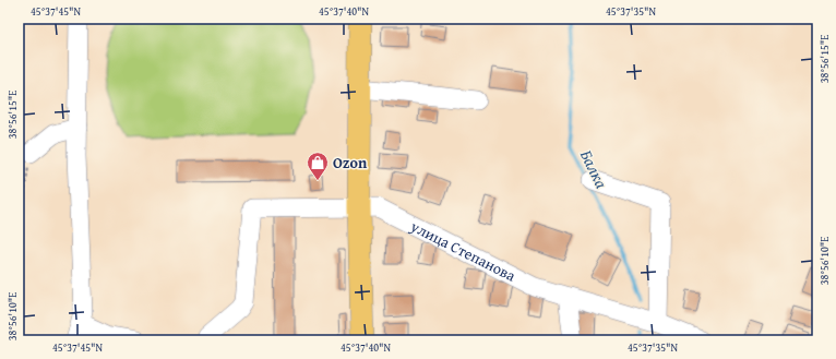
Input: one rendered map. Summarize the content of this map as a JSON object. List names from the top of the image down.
{
  "streets": {
    "street": ["улица Степанова"]
  },
  "water": ["Балка"],
  "places": {
    "shop": ["Ozon"]
  },
  "coordinates": [
    "45°37'45\"N",
    "45°37'40\"N",
    "45°37'35\"N",
    "38°56'15\"E",
    "38°56'10\"E"
  ]
}
